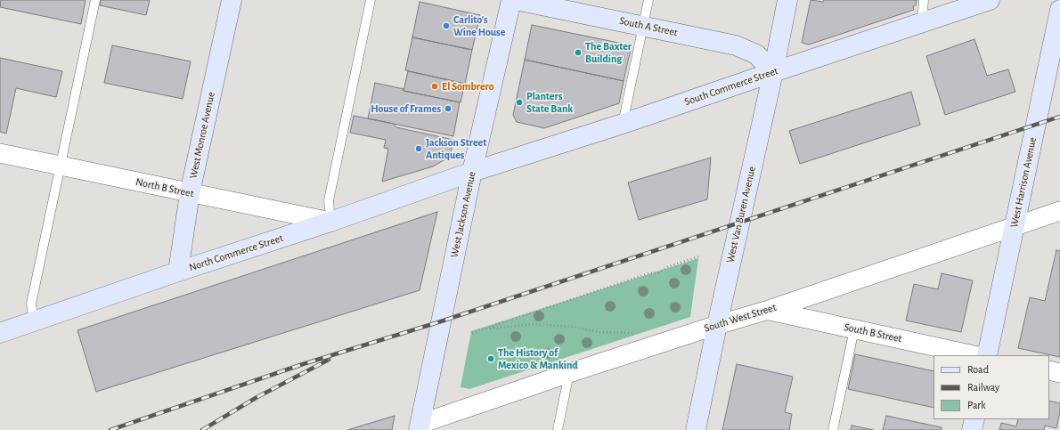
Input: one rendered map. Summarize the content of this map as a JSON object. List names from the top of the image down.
{
  "streets": {
    "street": [
      "South A Street",
      "South Commerce Street",
      "West Monroe Avenue",
      "West Harrison Avenue",
      "North B Street",
      "West Jackson Avenue",
      "West Van Buren Avenue",
      "North Commerce Street",
      "South West Street",
      "South B Street"
    ]
  },
  "crossings": [
    ["South A Street", "South Commerce Street"],
    ["South A Street", "West Van Buren Avenue"],
    ["South Commerce Street", "West Jackson Avenue"],
    ["South Commerce Street", "West Van Buren Avenue"],
    ["South Commerce Street", "North Commerce Street"],
    ["West Monroe Avenue", "North B Street"],
    ["West Monroe Avenue", "North Commerce Street"],
    ["West Harrison Avenue", "South West Street"],
    ["North B Street", "North Commerce Street"],
    ["West Jackson Avenue", "North Commerce Street"],
    ["West Jackson Avenue", "South West Street"],
    ["West Van Buren Avenue", "South West Street"],
    ["South West Street", "South B Street"]
  ],
  "places": [
    "Carlito's Wine House",
    "The Baxter Building",
    "El Sombrero",
    "Planters State Bank",
    "House of Frames",
    "Jackson Street Antiques",
    "The History of Mexico & Mankind"
  ],
  "legend": ["Road", "Railway", "Park"]
}
